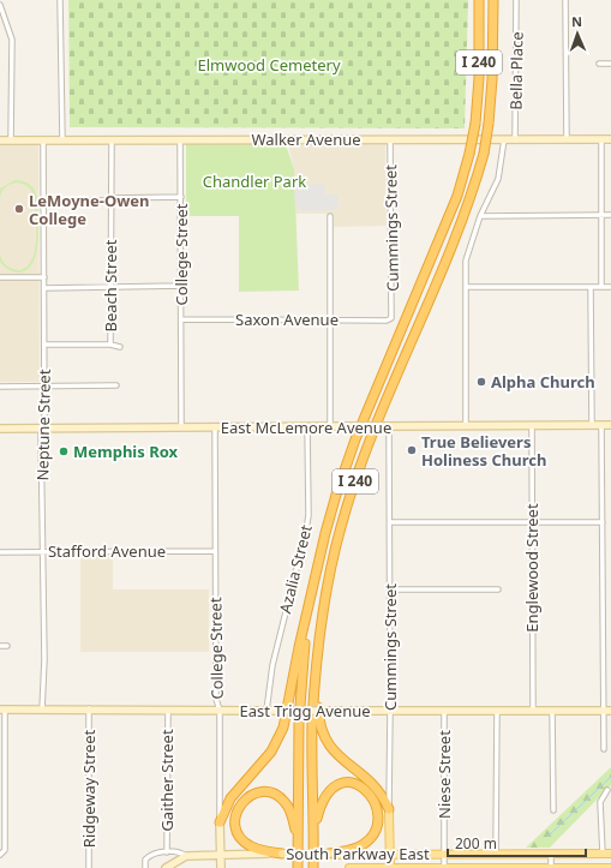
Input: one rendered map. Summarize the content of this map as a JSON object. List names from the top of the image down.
{
  "streets": {
    "highway": ["I 240"],
    "main road": ["Cummings Street", "South Parkway East"],
    "street": [
      "Bella Place",
      "Walker Avenue",
      "College Street",
      "Beach Street",
      "Saxon Avenue",
      "Neptune Street",
      "East McLemore Avenue",
      "Stafford Avenue",
      "Englewood Street",
      "Azalia Street",
      "East Trigg Avenue",
      "Niese Street",
      "Gaither Street",
      "Ridgeway Street"
    ]
  },
  "crossings": [
    ["Bella Place", "Walker Avenue"],
    ["Walker Avenue", "Cummings Street"],
    ["Walker Avenue", "College Street"],
    ["Walker Avenue", "Beach Street"],
    ["Walker Avenue", "Neptune Street"],
    ["Cummings Street", "Saxon Avenue"],
    ["Cummings Street", "East McLemore Avenue"],
    ["Cummings Street", "East Trigg Avenue"],
    ["Cummings Street", "South Parkway East"],
    ["College Street", "Saxon Avenue"],
    ["College Street", "East McLemore Avenue"],
    ["College Street", "Stafford Avenue"],
    ["College Street", "East Trigg Avenue"],
    ["College Street", "South Parkway East"],
    ["Neptune Street", "East McLemore Avenue"],
    ["Neptune Street", "Stafford Avenue"],
    ["Neptune Street", "East Trigg Avenue"],
    ["East McLemore Avenue", "Englewood Street"],
    ["East McLemore Avenue", "Azalia Street"],
    ["Englewood Street", "East Trigg Avenue"],
    ["Azalia Street", "East Trigg Avenue"],
    ["East Trigg Avenue", "Niese Street"],
    ["East Trigg Avenue", "Gaither Street"],
    ["East Trigg Avenue", "Ridgeway Street"],
    ["Niese Street", "South Parkway East"],
    ["Gaither Street", "South Parkway East"]
  ],
  "parks": ["Elmwood Cemetery", "Chandler Park"],
  "places": [
    "LeMoyne-Owen College",
    "Alpha Church",
    "True Believers Holiness Church",
    "Memphis Rox"
  ],
  "scale_bar": "200 m",
  "north": "top"
}
